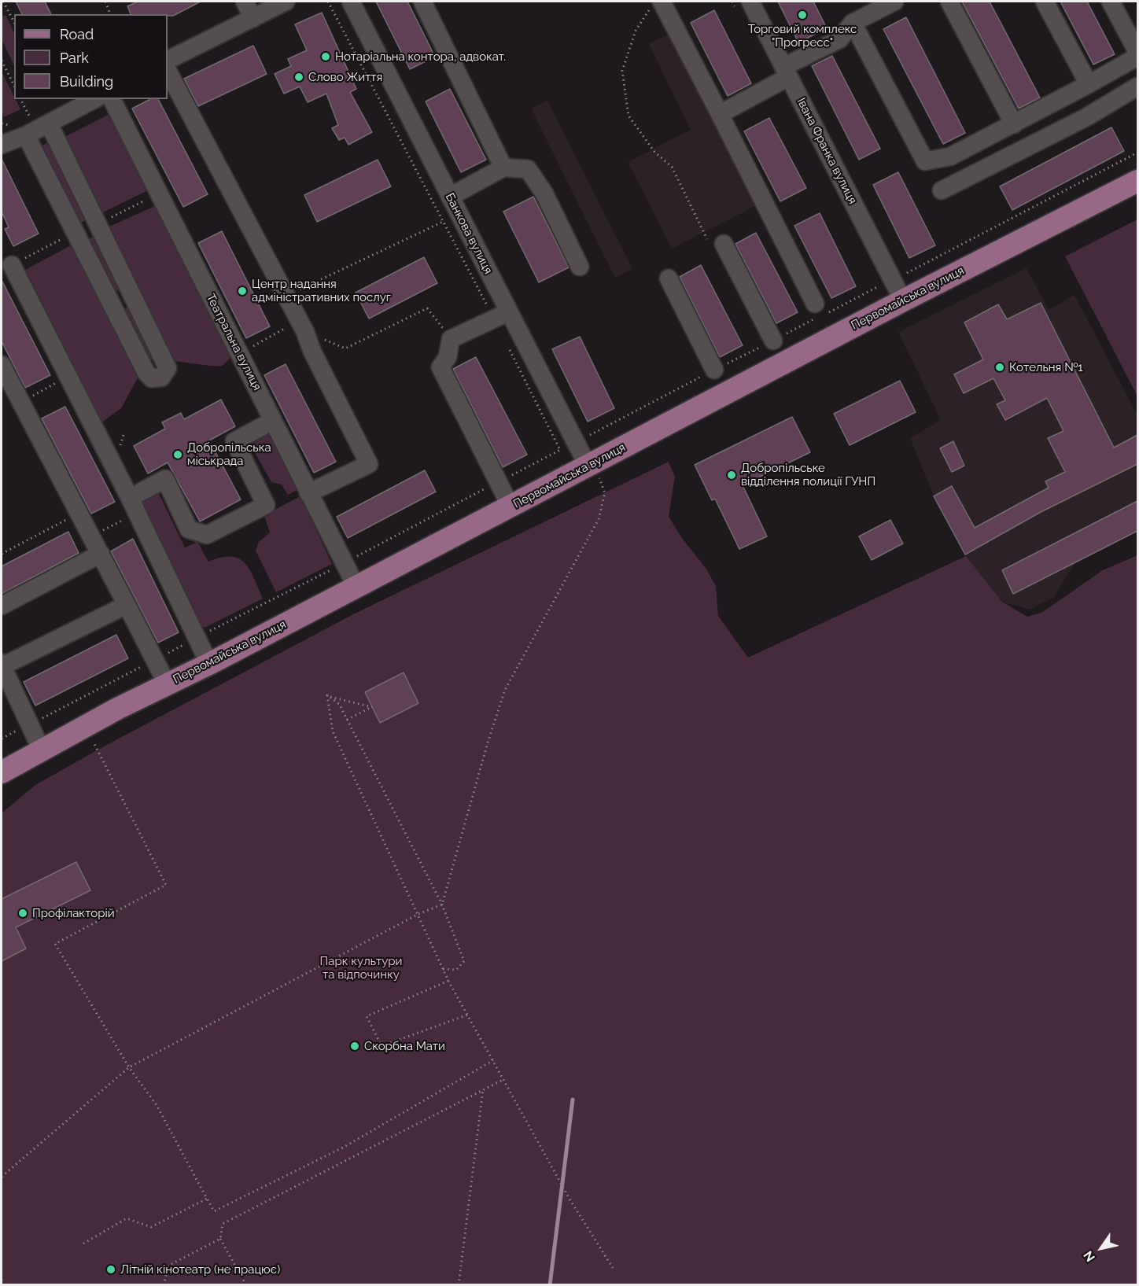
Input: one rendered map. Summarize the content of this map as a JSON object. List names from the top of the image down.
{
  "streets": {
    "main road": ["Первомайська вулиця"],
    "street": ["Івана Франка вулиця", "Банкова вулиця", "Театральна вулиця"]
  },
  "crossings": [
    ["Івана Франка вулиця", "Первомайська вулиця"],
    ["Банкова вулиця", "Первомайська вулиця"],
    ["Первомайська вулиця", "Театральна вулиця"]
  ],
  "parks": ["Парк культури та відпочинку"],
  "places": [
    "Торговий комплекс \"Прогресс\"",
    "Нотаріальна контора, адвокат.",
    "Слово Життя",
    "Центр надання адміністративних послуг",
    "Котельня №1",
    "Добропільська міськрада",
    "Добропільське відділення полиції ГУНП",
    "Профілакторій",
    "Скорбна Мати",
    "Літній кінотеатр (не працює)"
  ],
  "legend": ["Road", "Park", "Building"],
  "north": "bottom left"
}
